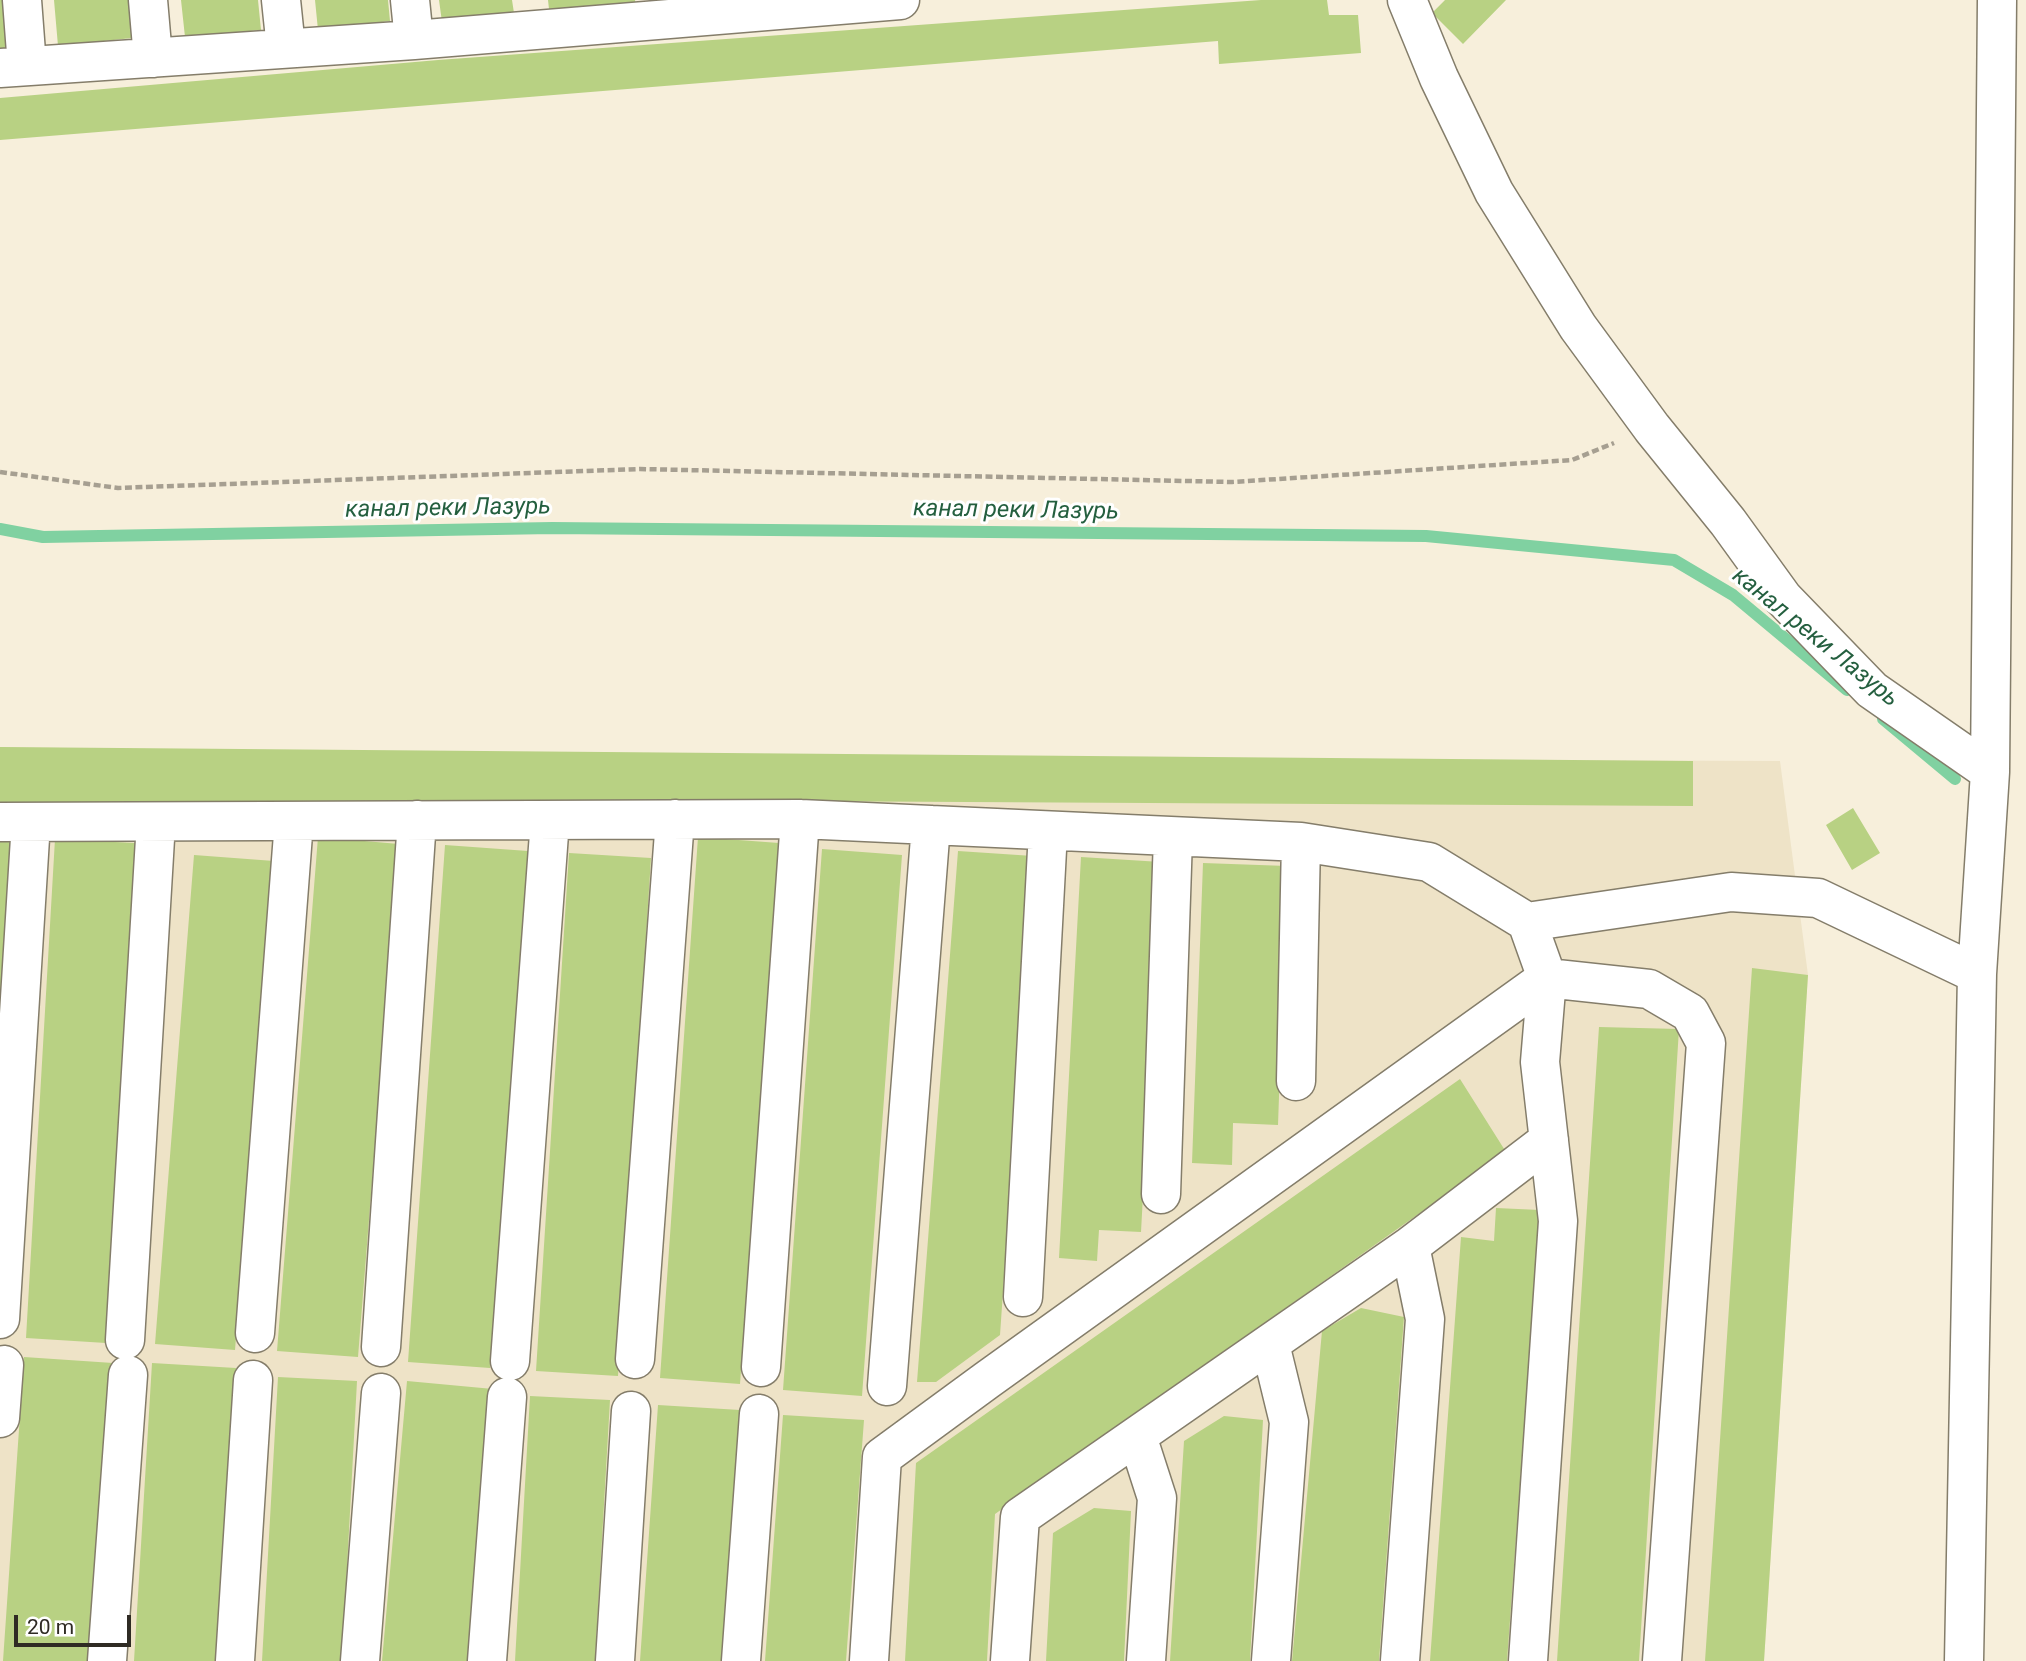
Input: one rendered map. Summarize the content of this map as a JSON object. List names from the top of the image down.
{
  "water": ["канал реки Лазурь"],
  "scale_bar": "20 m"
}
